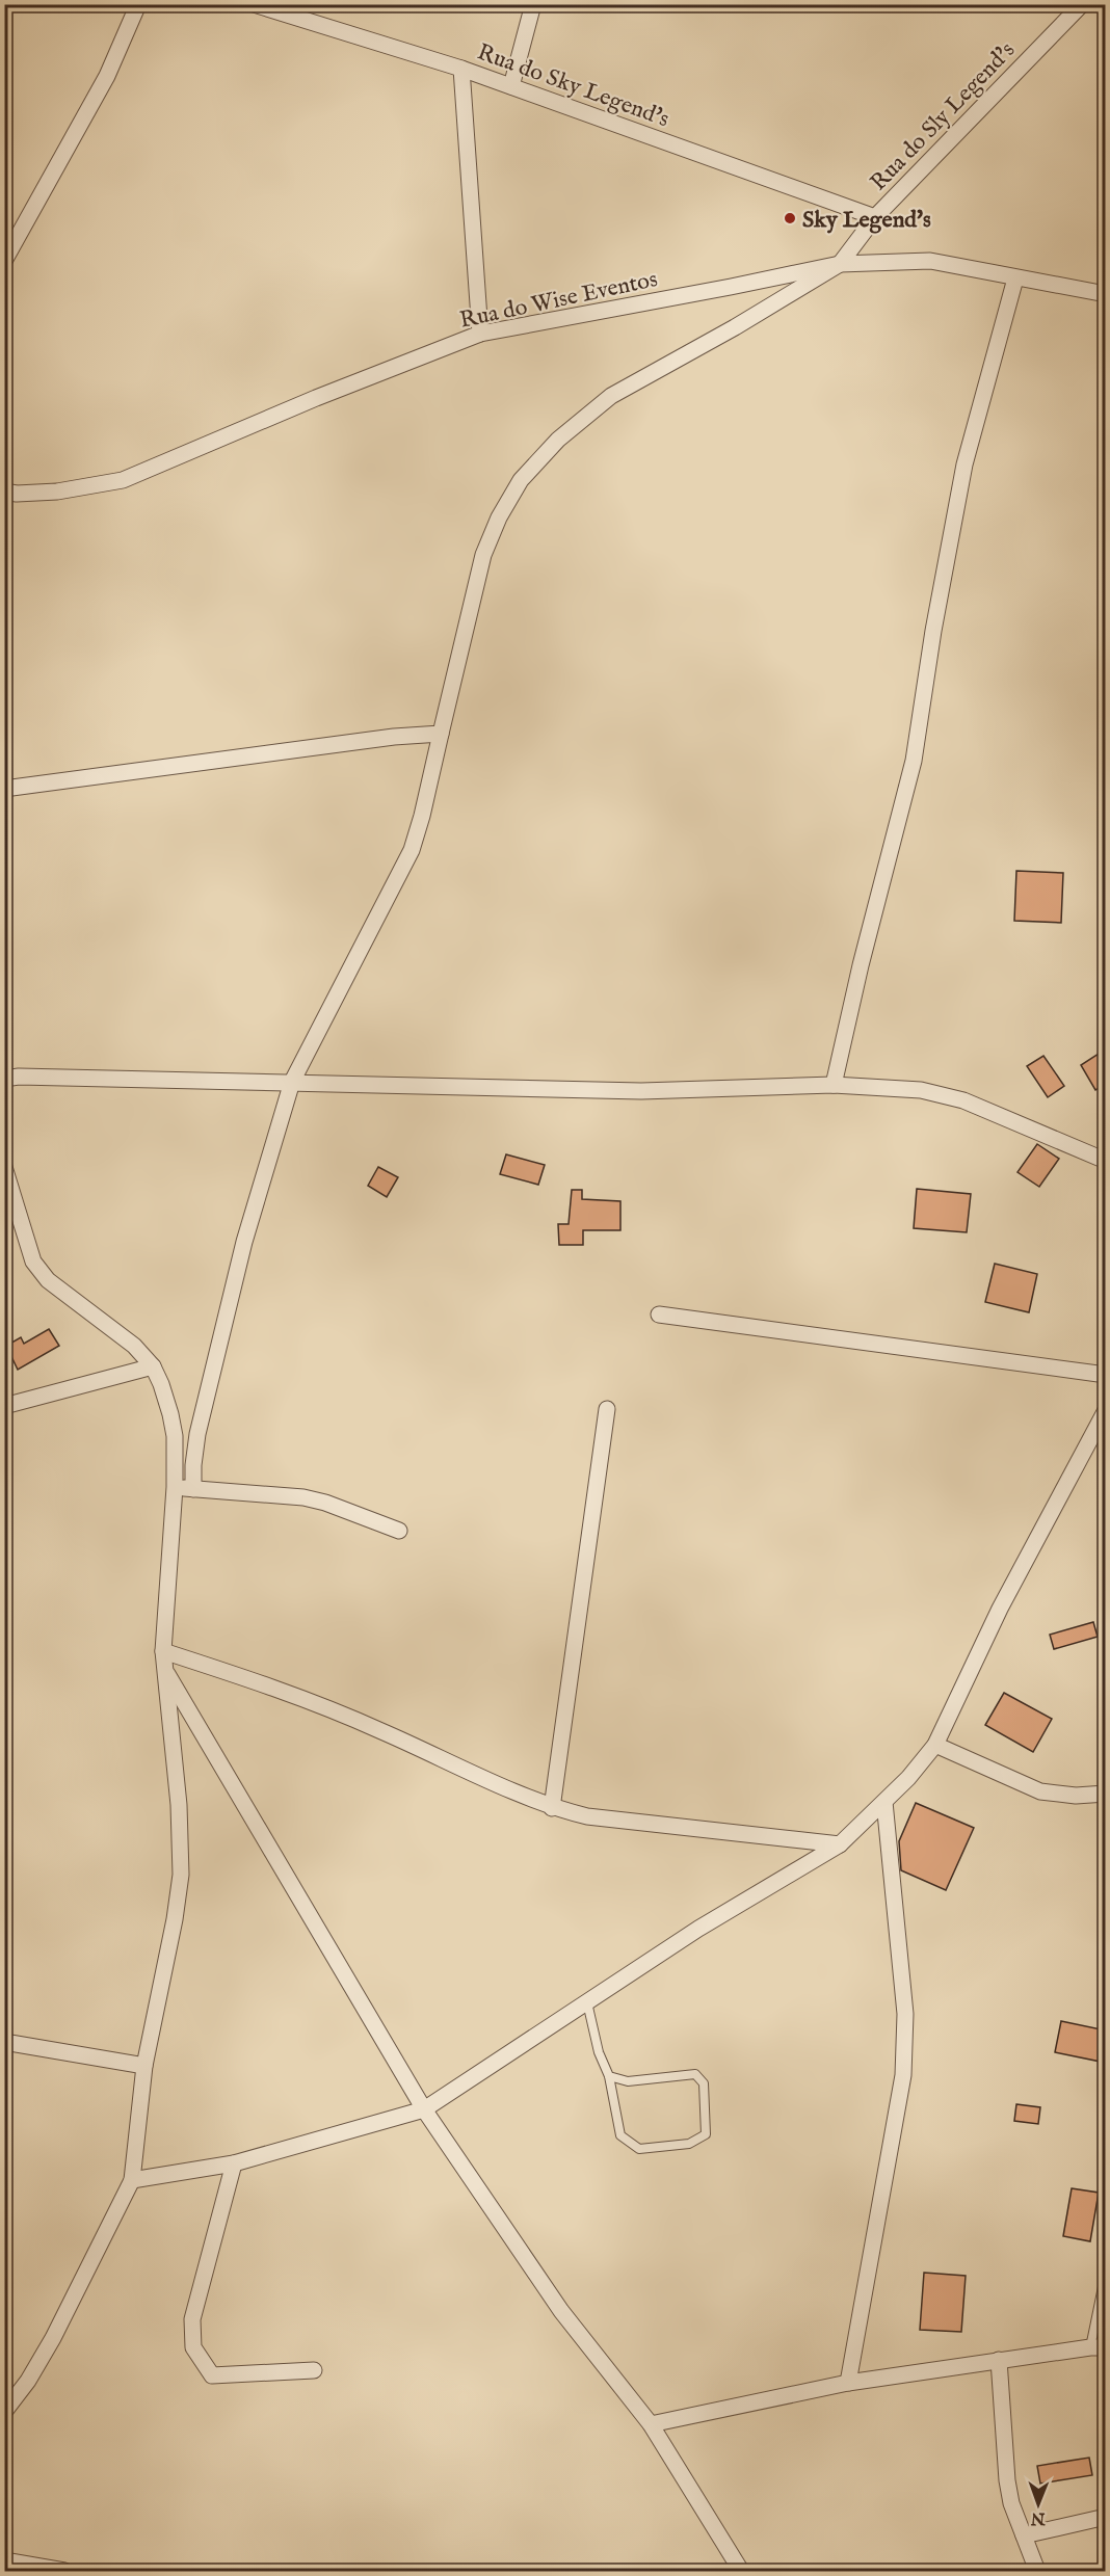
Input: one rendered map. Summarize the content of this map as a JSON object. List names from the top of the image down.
{
  "streets": {
    "street": ["Rua do Sky Legend's", "Rua do Sly Legend's", "Rua do Wise Eventos"]
  },
  "crossings": [
    ["Rua do Sky Legend's", "Rua do Sly Legend's"],
    ["Rua do Sly Legend's", "Rua do Wise Eventos"]
  ],
  "places": ["Sky Legend's"],
  "north": "bottom"
}
